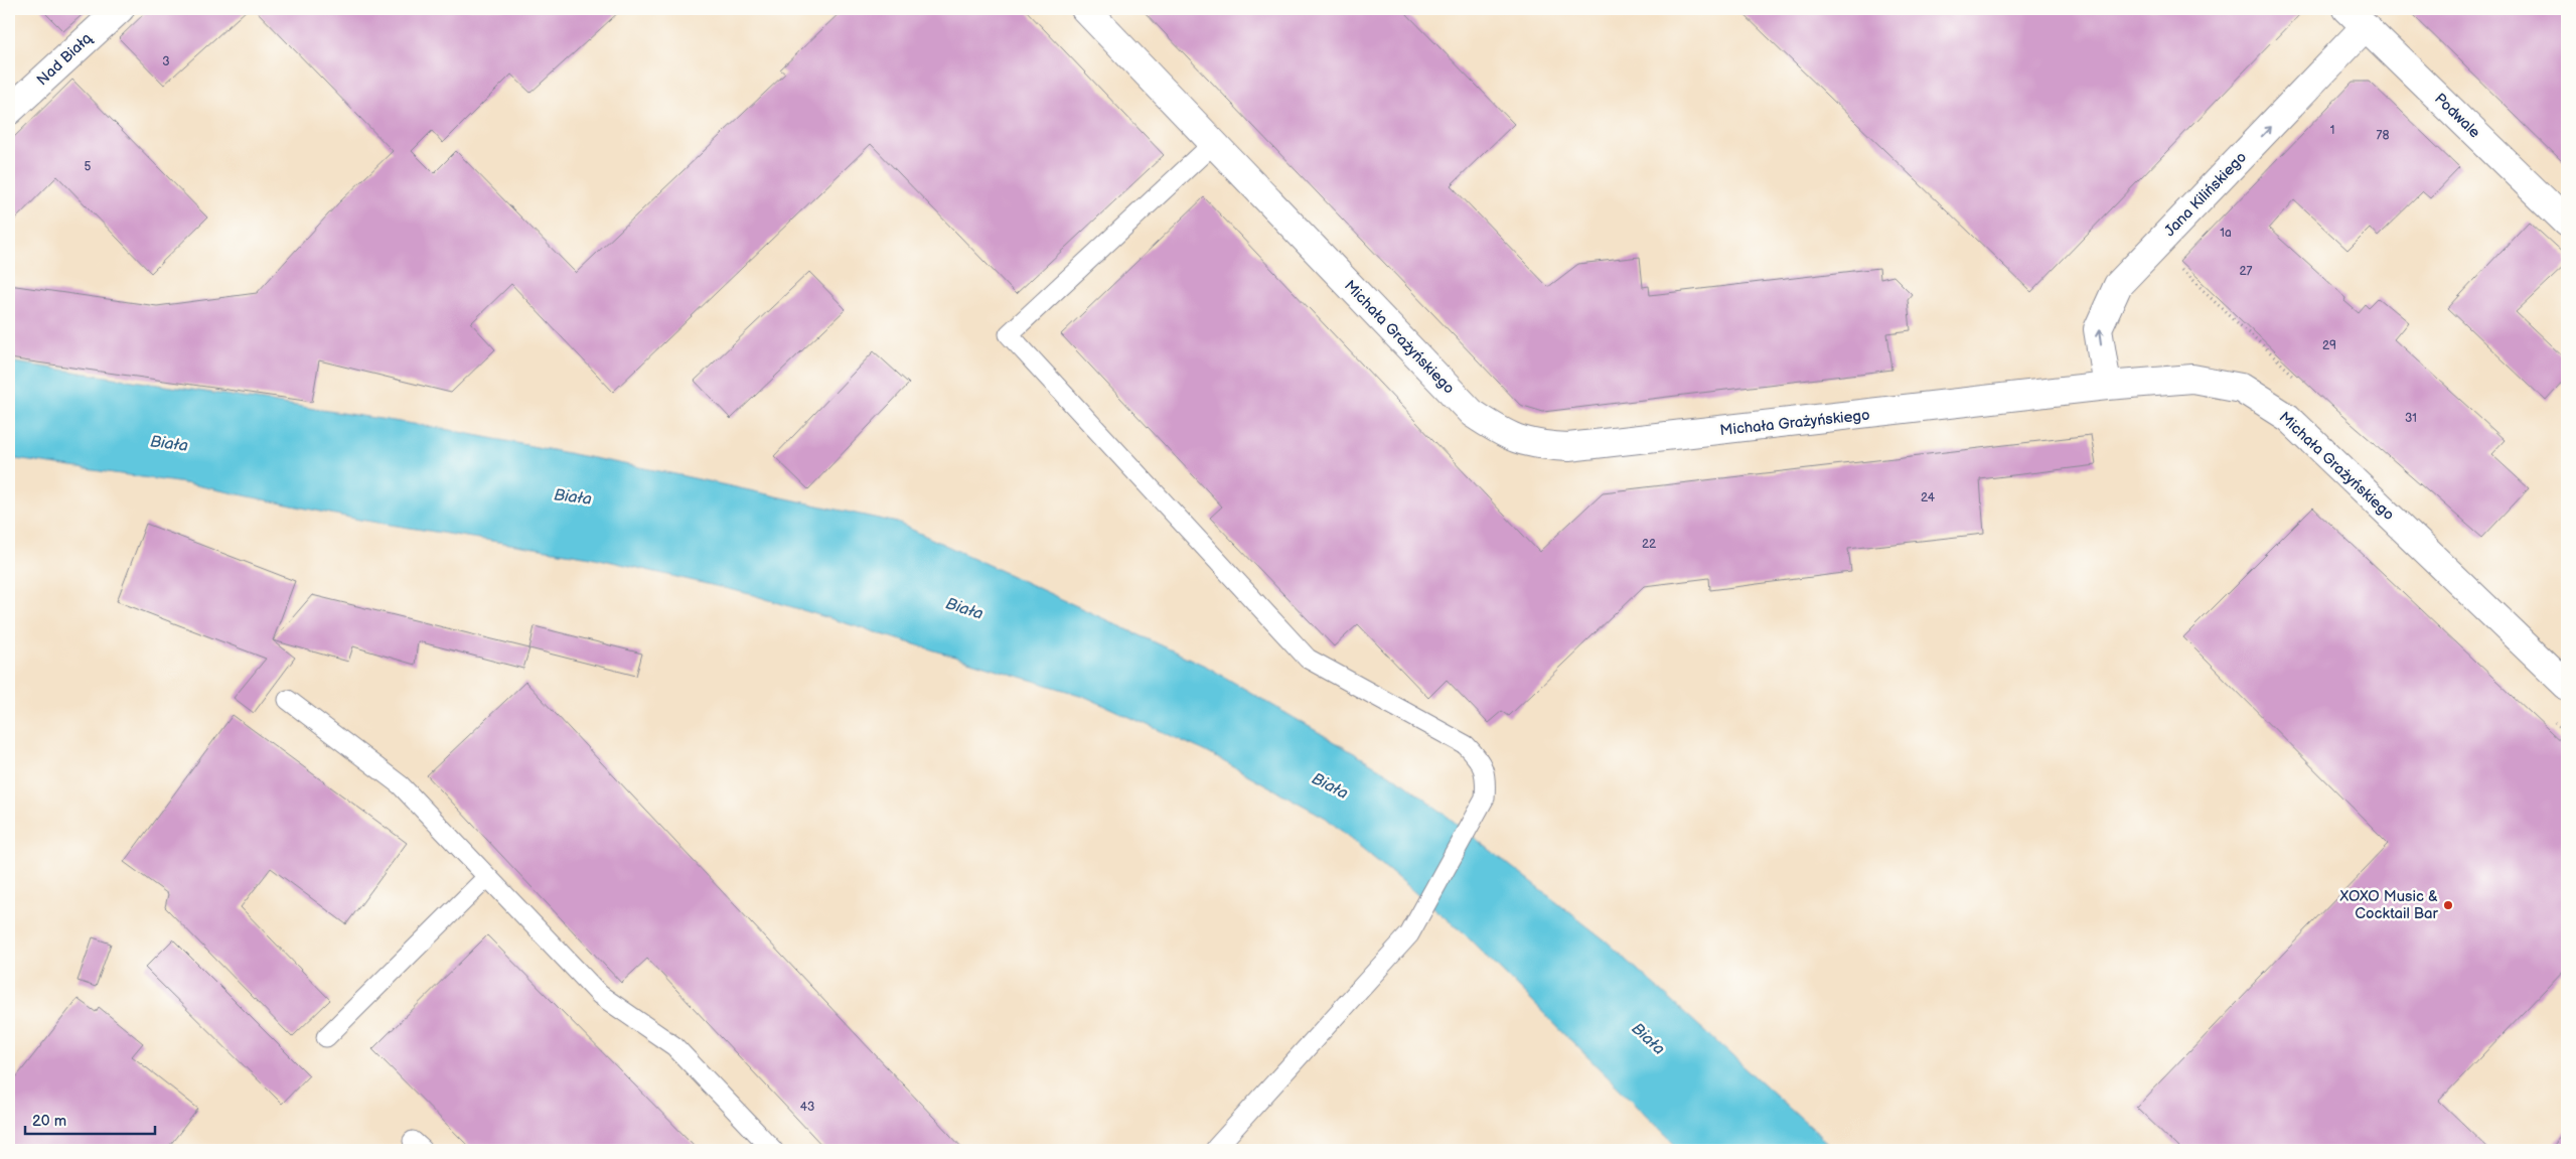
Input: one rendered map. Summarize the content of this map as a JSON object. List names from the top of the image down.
{
  "streets": {
    "street": [
      "Nad Białą",
      "Podwale",
      "Jana Kilińskiego",
      "Michała Grażyńskiego"
    ]
  },
  "crossings": [
    ["Podwale", "Jana Kilińskiego"],
    ["Jana Kilińskiego", "Michała Grażyńskiego"]
  ],
  "one_way": ["Jana Kilińskiego"],
  "water": ["Biała"],
  "places": ["XOXO Music & Cocktail Bar"],
  "house_numbers": [
    "3",
    "1",
    "78",
    "5",
    "1a",
    "27",
    "29",
    "31",
    "24",
    "22",
    "43"
  ],
  "scale_bar": "20 m"
}
